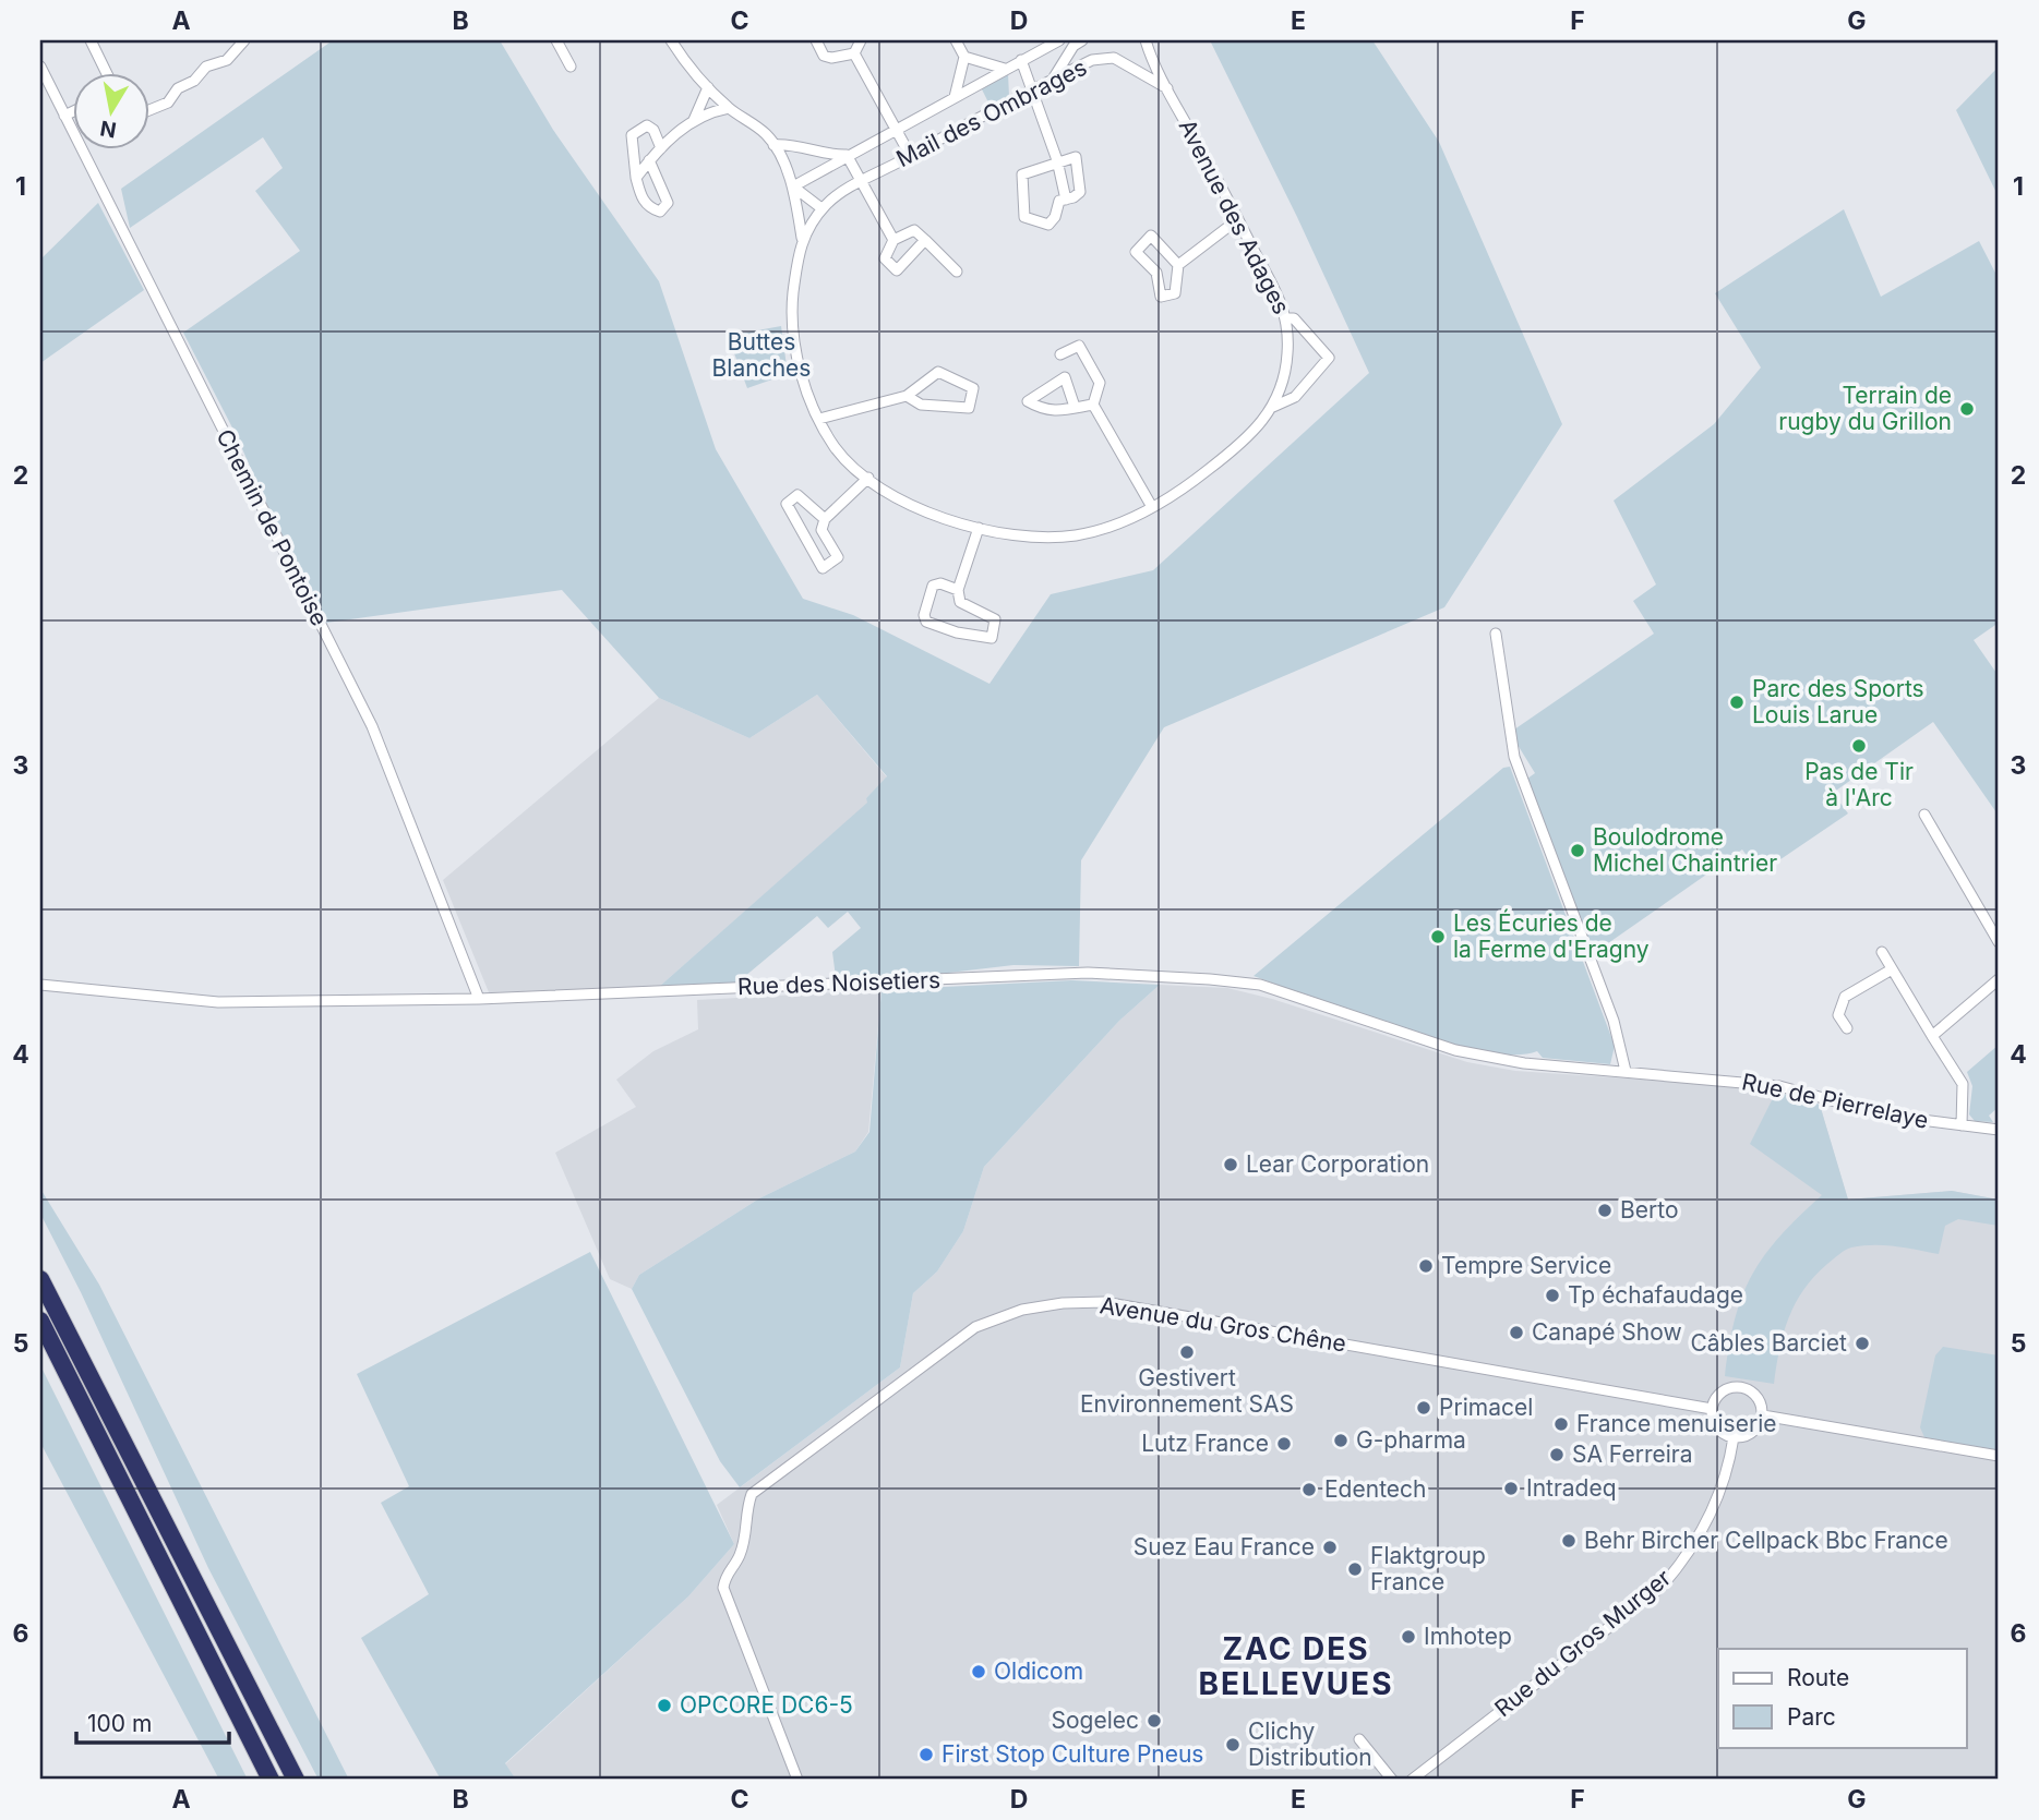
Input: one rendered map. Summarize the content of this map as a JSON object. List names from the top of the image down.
{
  "streets": {
    "street": [
      "Mail des Ombrages",
      "Avenue des Adages",
      "Chemin de Pontoise",
      "Rue des Noisetiers",
      "Rue de Pierrelaye",
      "Avenue du Gros Chêne",
      "Rue du Gros Murger"
    ]
  },
  "crossings": [
    ["Mail des Ombrages", "Avenue des Adages"],
    ["Chemin de Pontoise", "Rue des Noisetiers"],
    ["Rue des Noisetiers", "Rue de Pierrelaye"],
    ["Avenue du Gros Chêne", "Rue du Gros Murger"]
  ],
  "districts": ["ZAC DES BELLEVUES"],
  "parks": ["Buttes Blanches"],
  "places": [
    "Terrain de rugby du Grillon",
    "Parc des Sports Louis Larue",
    "Pas de Tir à l'Arc",
    "Boulodrome Michel Chaintrier",
    "Les Écuries de la Ferme d'Eragny",
    "Lear Corporation",
    "Berto",
    "Tempre Service",
    "Tp échafaudage",
    "Canapé Show",
    "Câbles Barciet",
    "Gestivert Environnement SAS",
    "Primacel",
    "France menuiserie",
    "G-pharma",
    "Lutz France",
    "SA Ferreira",
    "Intradeq",
    "Edentech",
    "Behr Bircher Cellpack Bbc France",
    "Suez Eau France",
    "Flaktgroup France",
    "Imhotep",
    "Oldicom",
    "OPCORE DC6-5",
    "Sogelec",
    "Clichy Distribution",
    "First Stop Culture Pneus"
  ],
  "legend": ["Route", "Parc"],
  "scale_bar": "100 m",
  "north": "bottom",
  "grid": {
    "columns": [
      "A",
      "B",
      "C",
      "D",
      "E",
      "F",
      "G"
    ],
    "rows": [
      "1",
      "2",
      "3",
      "4",
      "5",
      "6"
    ]
  }
}
